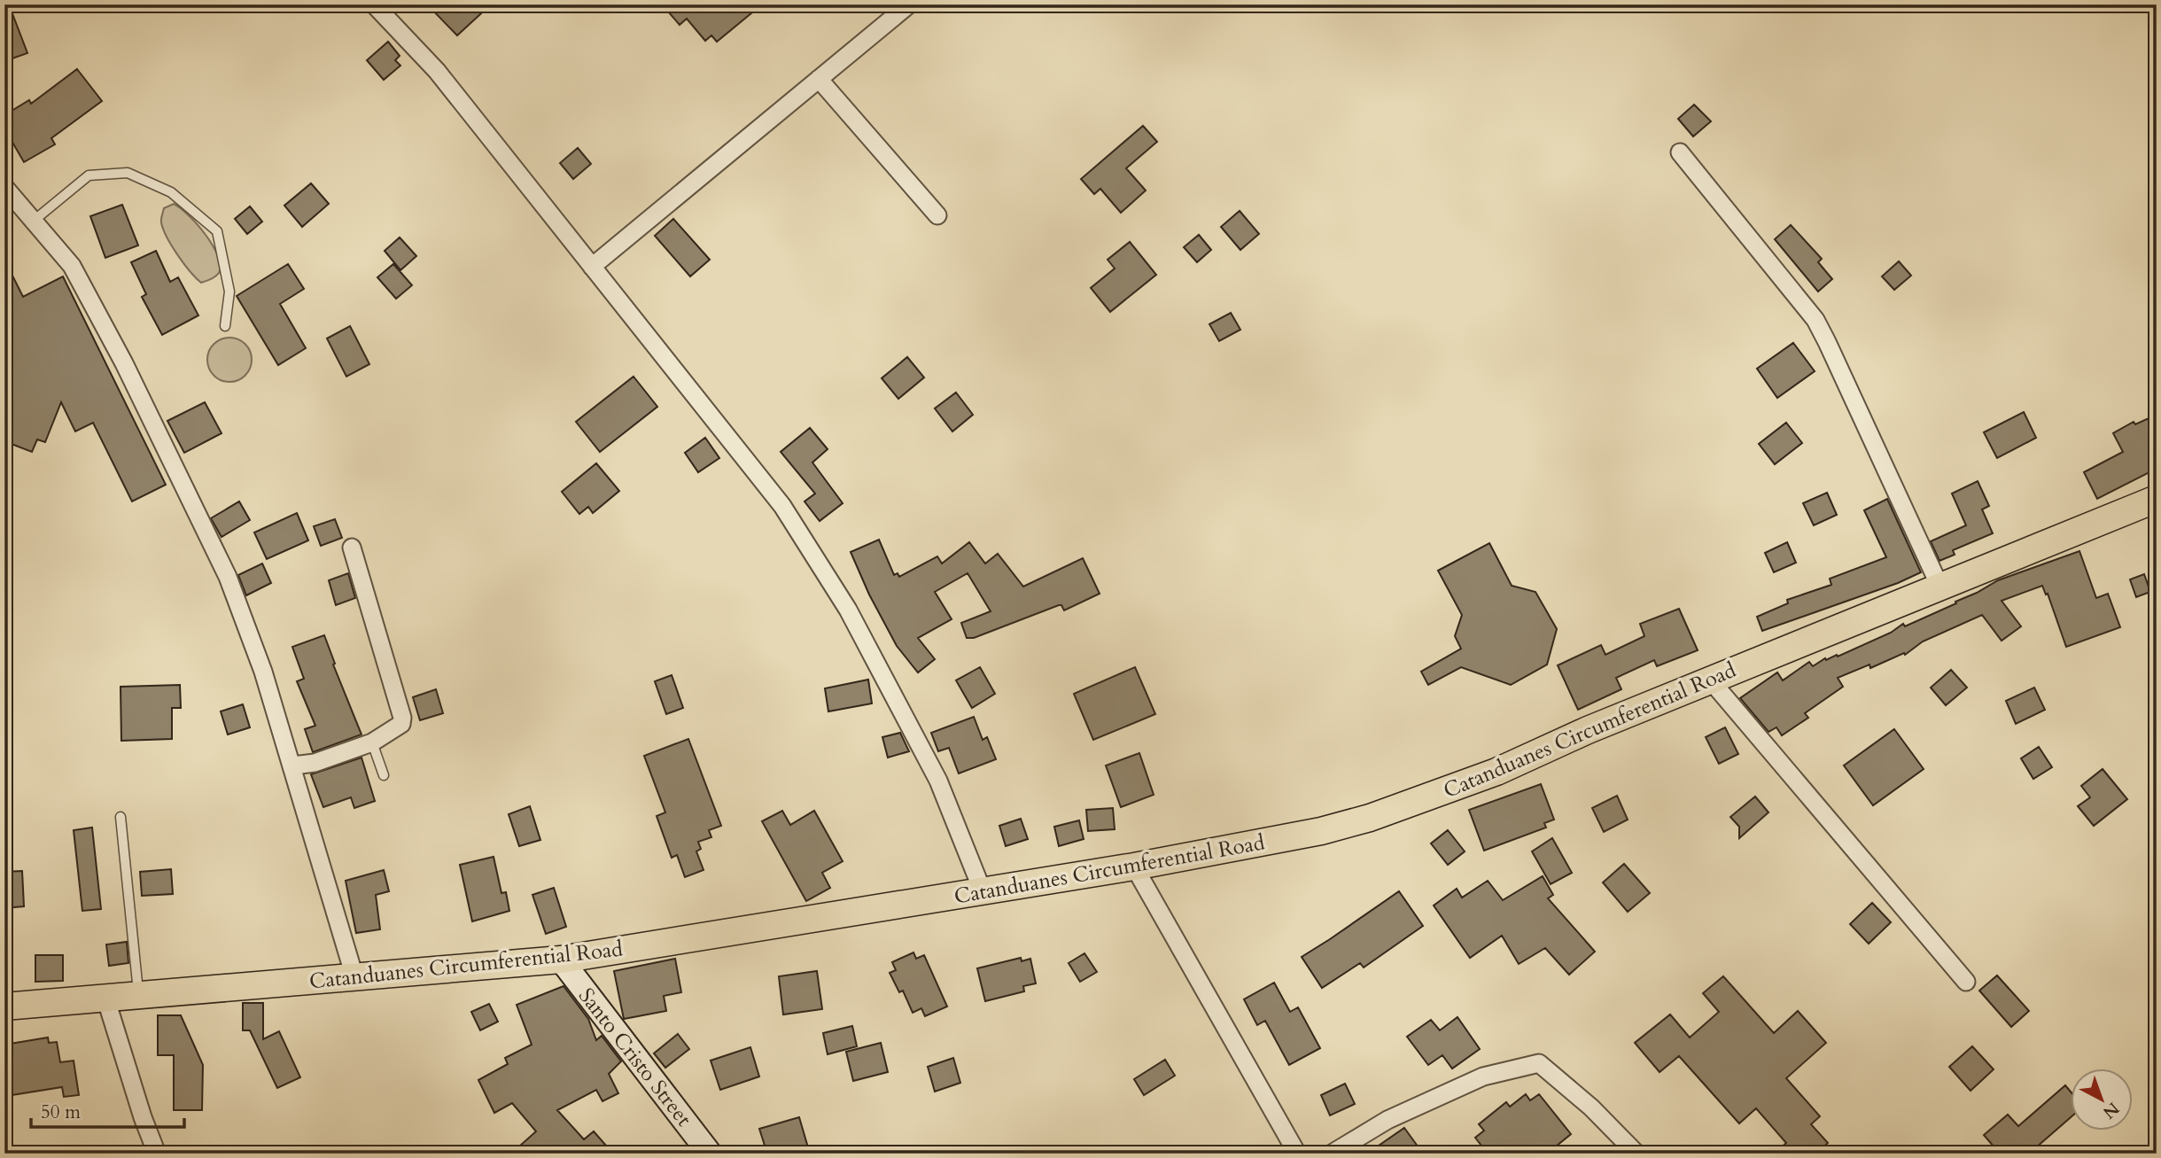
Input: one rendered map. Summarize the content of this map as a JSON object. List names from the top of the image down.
{
  "streets": {
    "main road": ["Catanduanes Circumferential Road"],
    "street": ["Santo Cristo Street"]
  },
  "crossings": [
    ["Catanduanes Circumferential Road", "Santo Cristo Street"]
  ],
  "scale_bar": "50 m",
  "north": "bottom right"
}
